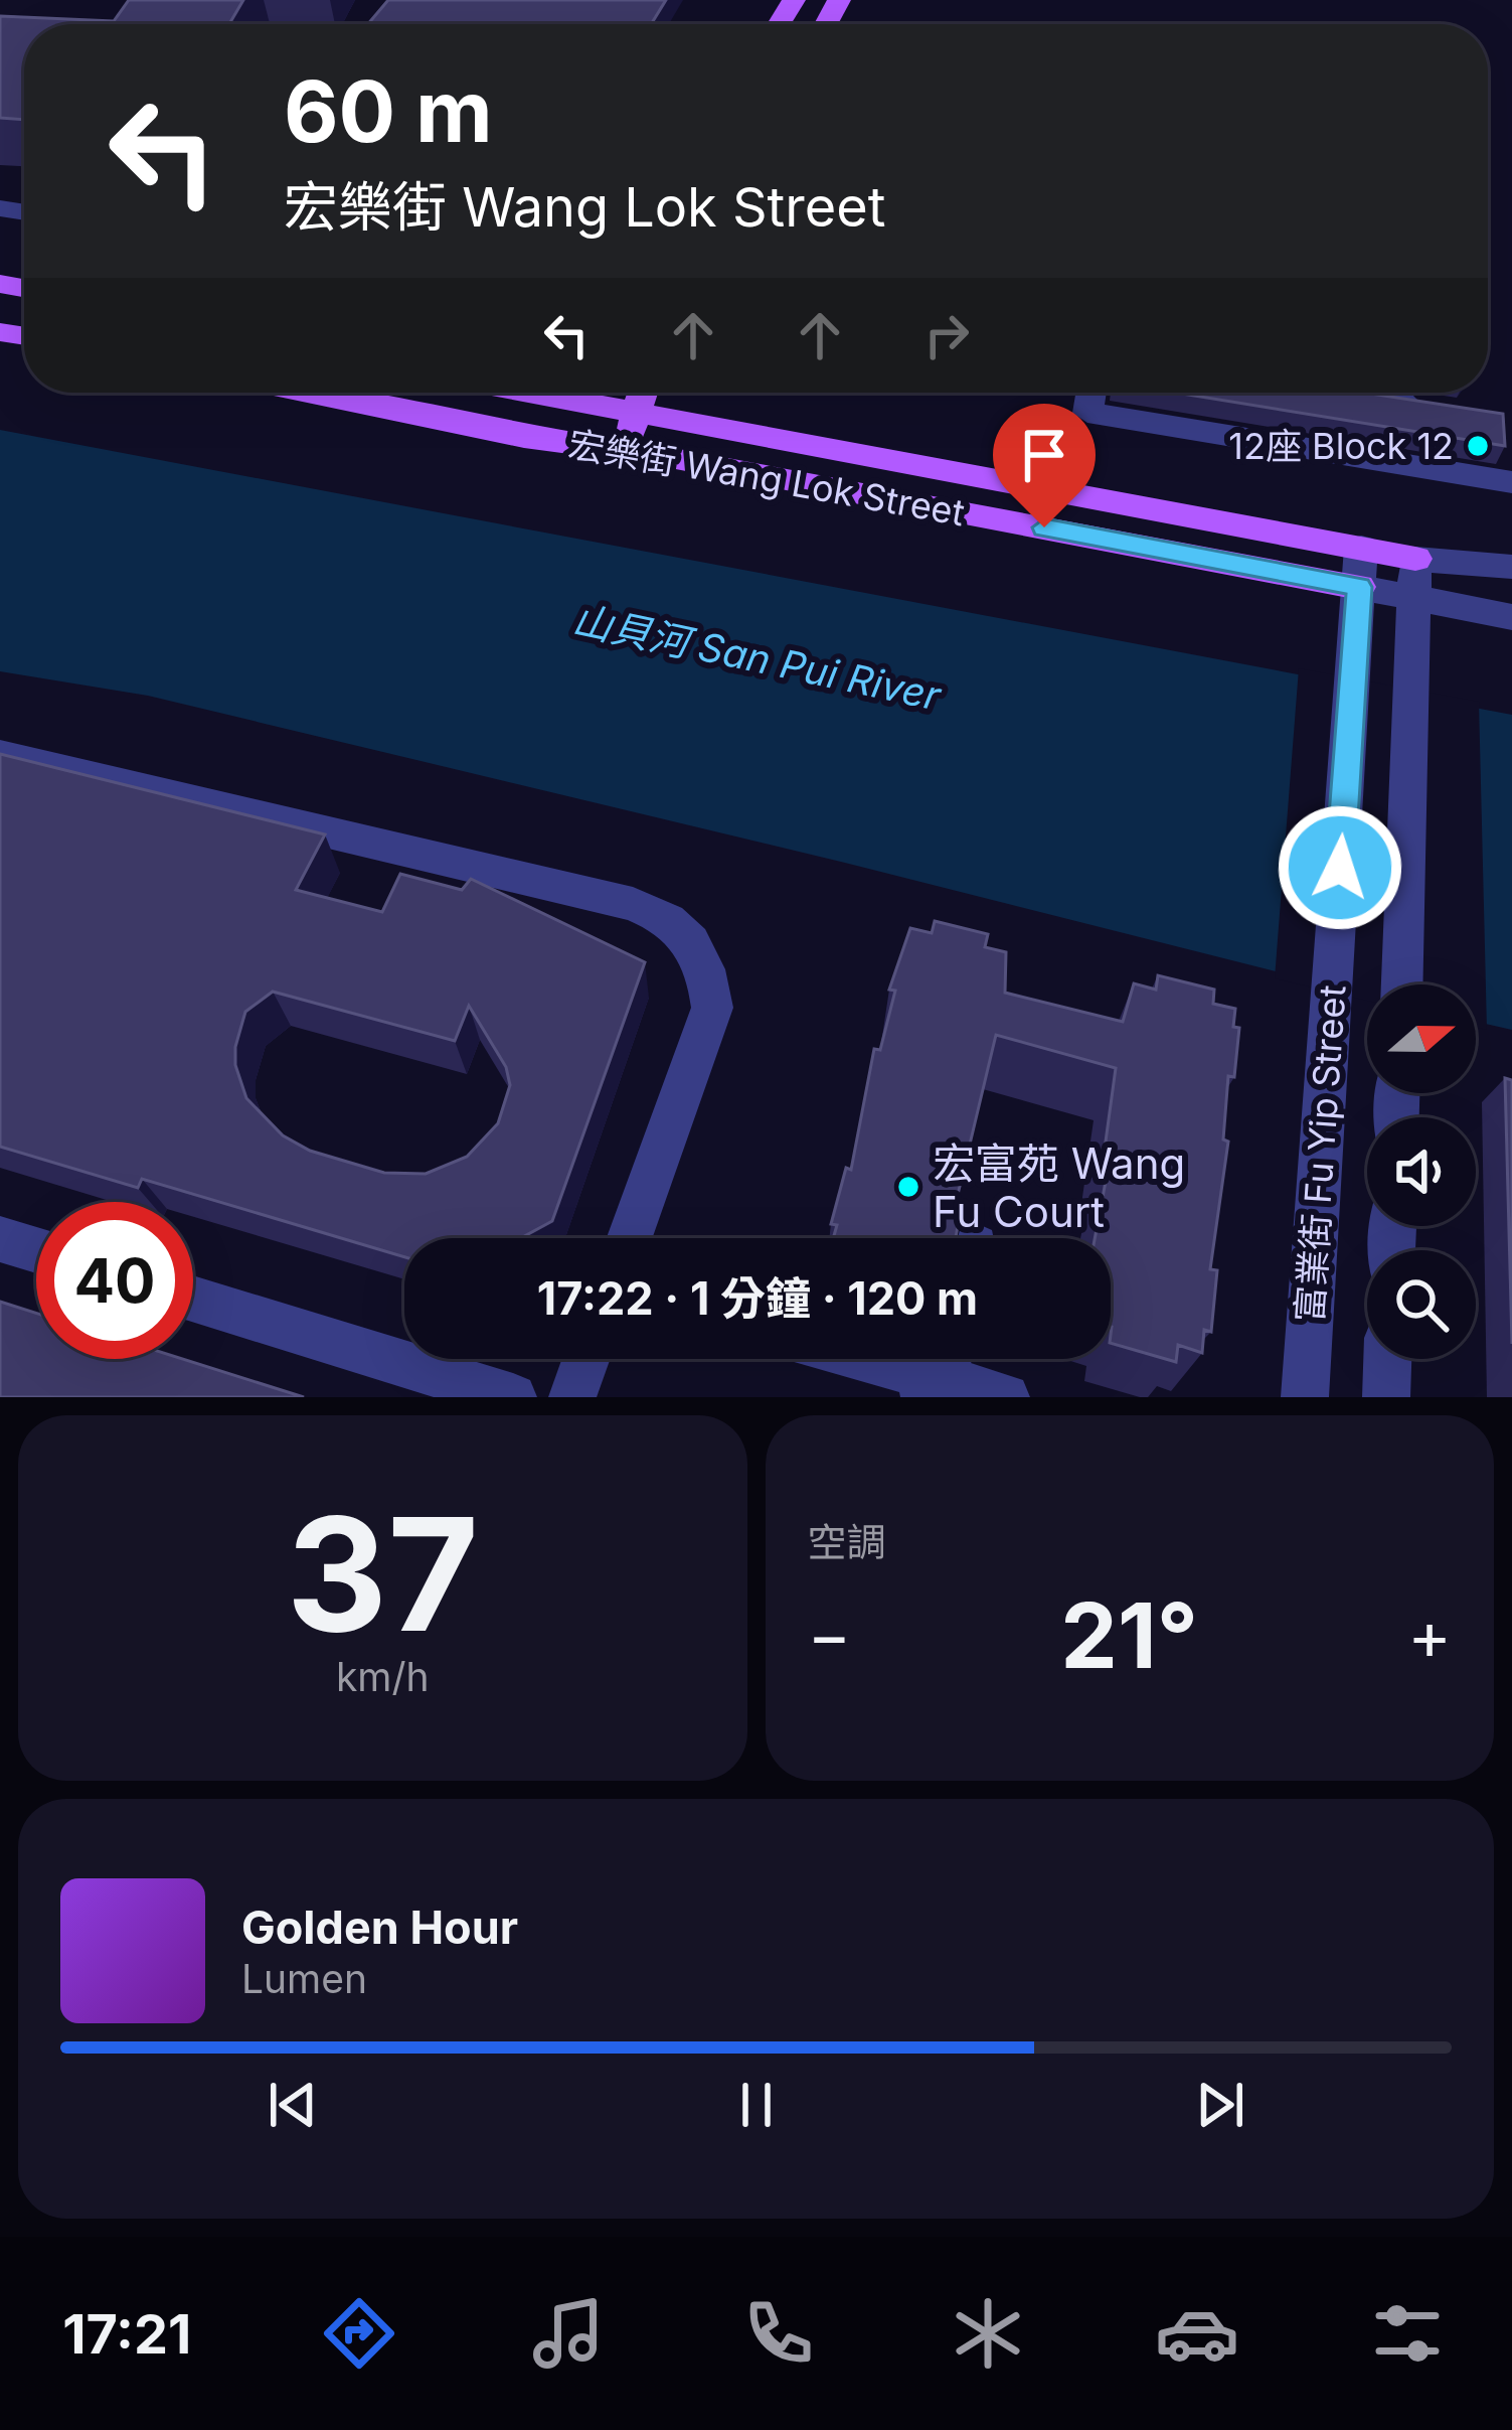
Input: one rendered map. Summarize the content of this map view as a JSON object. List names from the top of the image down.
{
  "streets": {
    "main road": ["宏樂街 Wang Lok Street"],
    "street": ["富業街 Fu Yip Street"]
  },
  "crossings": [
    ["宏樂街 Wang Lok Street", "富業街 Fu Yip Street"]
  ],
  "water": ["山貝河 San Pui River"],
  "places": ["12座 Block 12", "宏富苑 Wang Fu Court"],
  "north": "right",
  "page": {
    "turn": ["60 m", "宏樂街 Wang Lok Street"],
    "limit": "40",
    "trip": "17:22 · 1 分鐘 · 120 m",
    "tile": [
      ["37", "km/h"],
      "空調"
    ],
    "heat": ["−", "21°", "+"],
    "song": ["Golden Hour", "Lumen"],
    "tabs": "17:21"
  }
}
